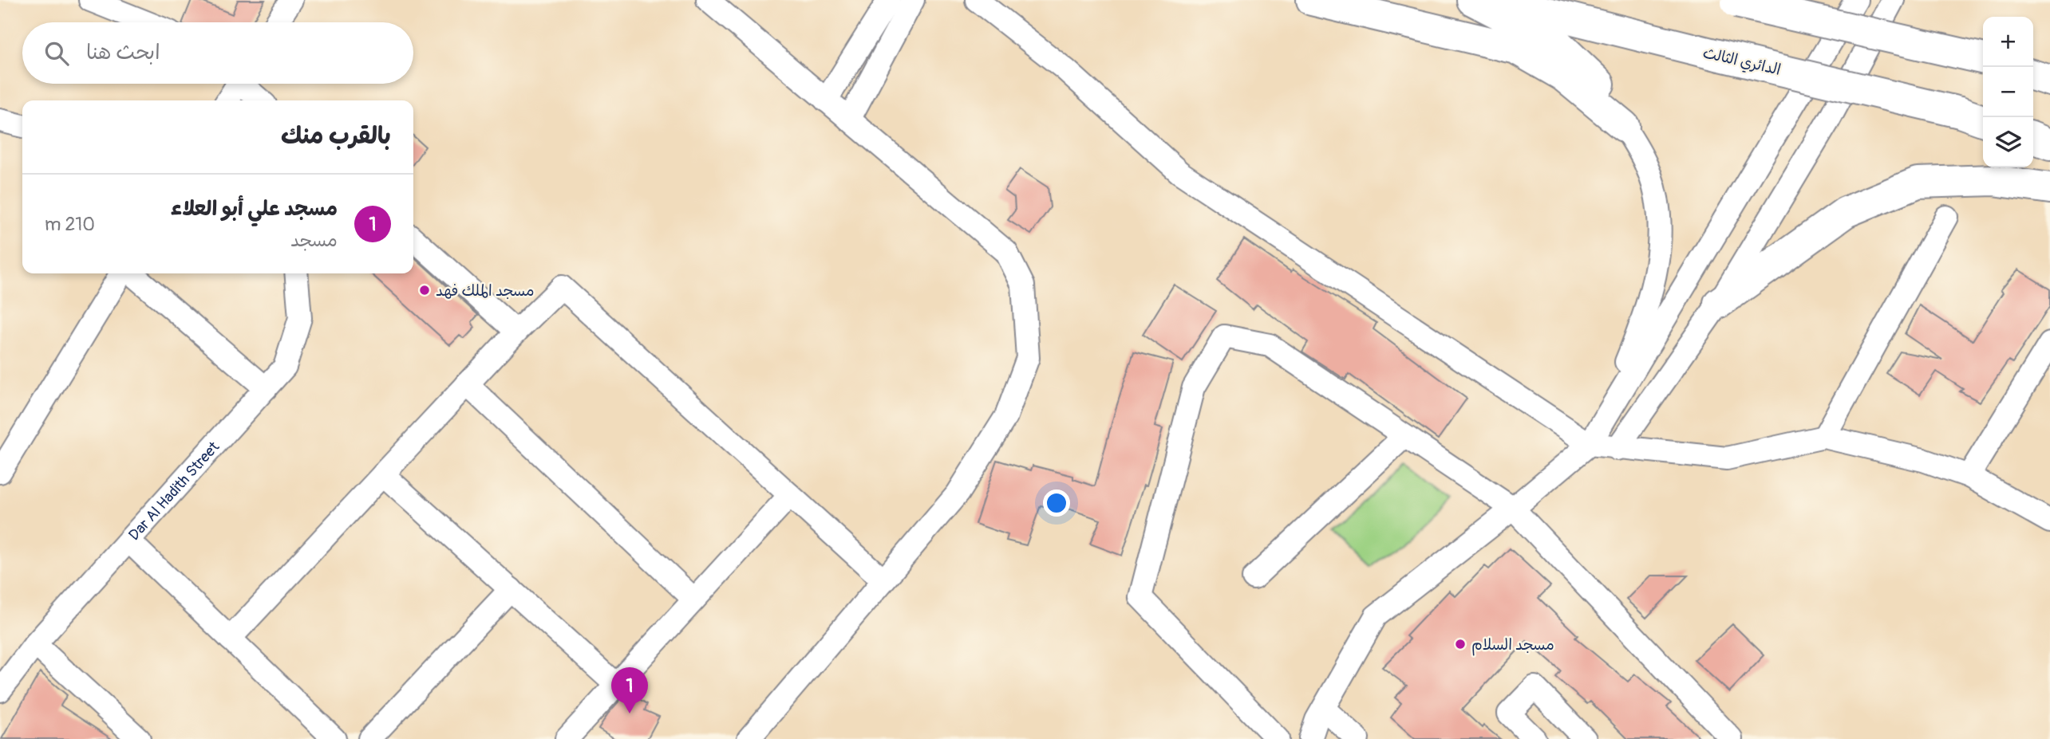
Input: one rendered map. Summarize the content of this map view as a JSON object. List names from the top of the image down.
{
  "streets": {
    "highway": ["الدائري الثالث"],
    "street": ["Dar Al Hadith Street"]
  },
  "places": ["مسجد الملك فهد", "مسجد السلام"],
  "page": {
    "map_buttons": ["+", "−"],
    "search": "ابحث هنا",
    "heading": "بالقرب منك",
    "list": [
      {
        "mark": "1",
        "name": "مسجد علي أبو العلاء",
        "note": "مسجد",
        "value": "210 m"
      }
    ],
    "pins": "1"
  }
}
